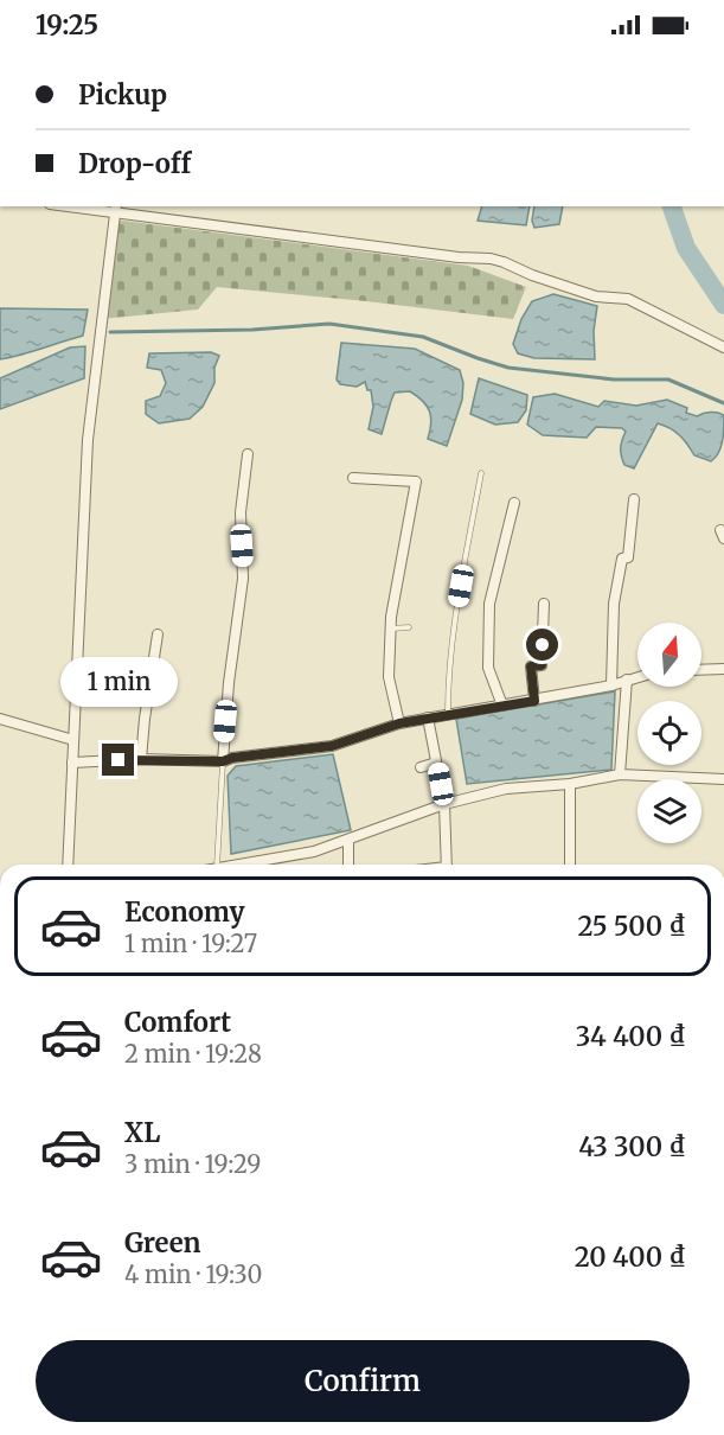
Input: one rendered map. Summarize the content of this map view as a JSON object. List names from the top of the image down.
{
  "north": "top",
  "page": {
    "status": "19:25",
    "banner": ["Pickup", "Drop-off"],
    "bubble": "1 min",
    "list": [
      {
        "name": "Economy",
        "note": "1 min · 19:27",
        "value": "25 500 ₫"
      },
      {
        "name": "Comfort",
        "note": "2 min · 19:28",
        "value": "34 400 ₫"
      },
      {
        "name": "XL",
        "note": "3 min · 19:29",
        "value": "43 300 ₫"
      },
      {
        "name": "Green",
        "note": "4 min · 19:30",
        "value": "20 400 ₫"
      }
    ],
    "buttons": "Confirm"
  }
}
